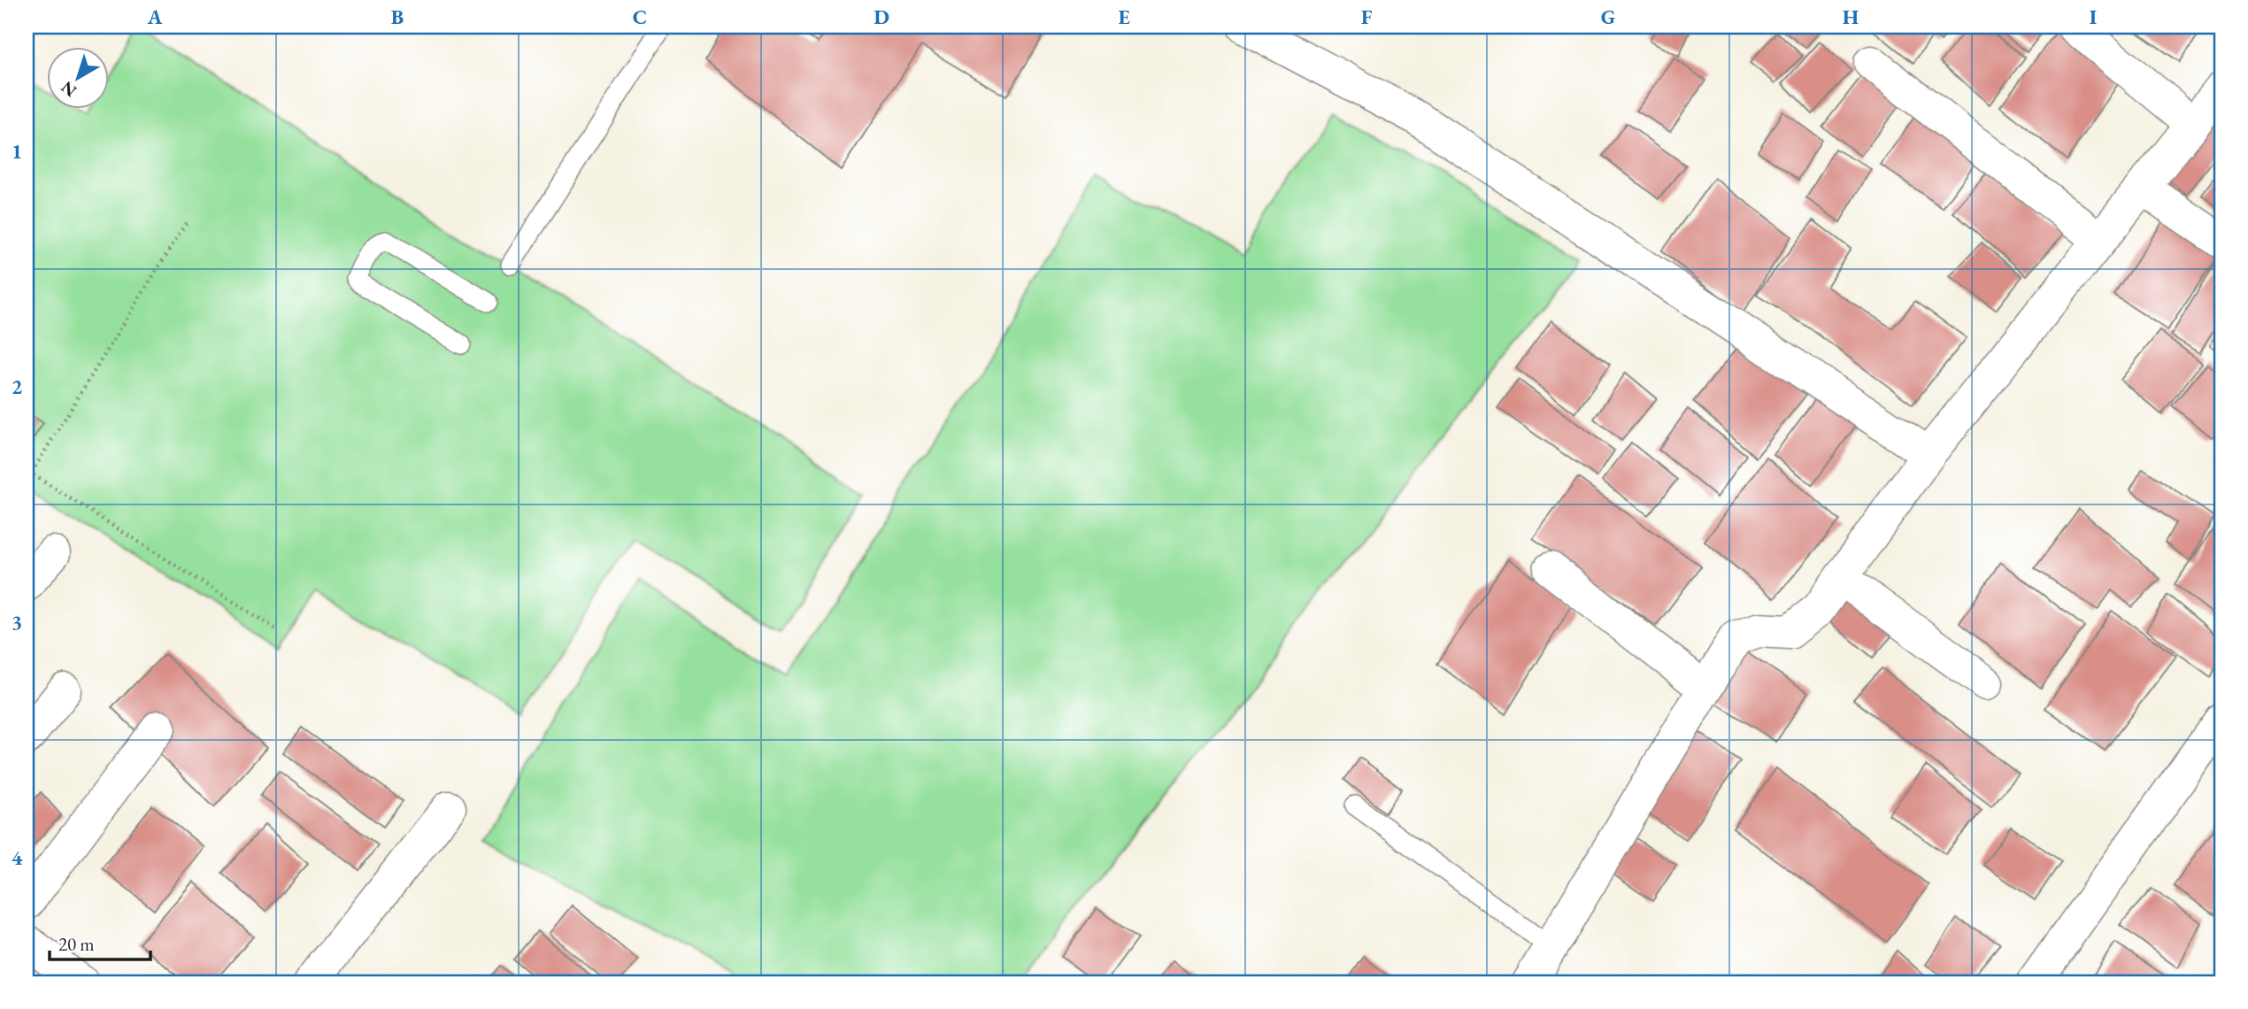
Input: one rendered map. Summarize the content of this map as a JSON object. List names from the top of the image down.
{
  "scale_bar": "20 m",
  "north": "bottom left",
  "grid": {
    "columns": [
      "A",
      "B",
      "C",
      "D",
      "E",
      "F",
      "G",
      "H",
      "I"
    ],
    "rows": [
      "1",
      "2",
      "3",
      "4"
    ]
  }
}
